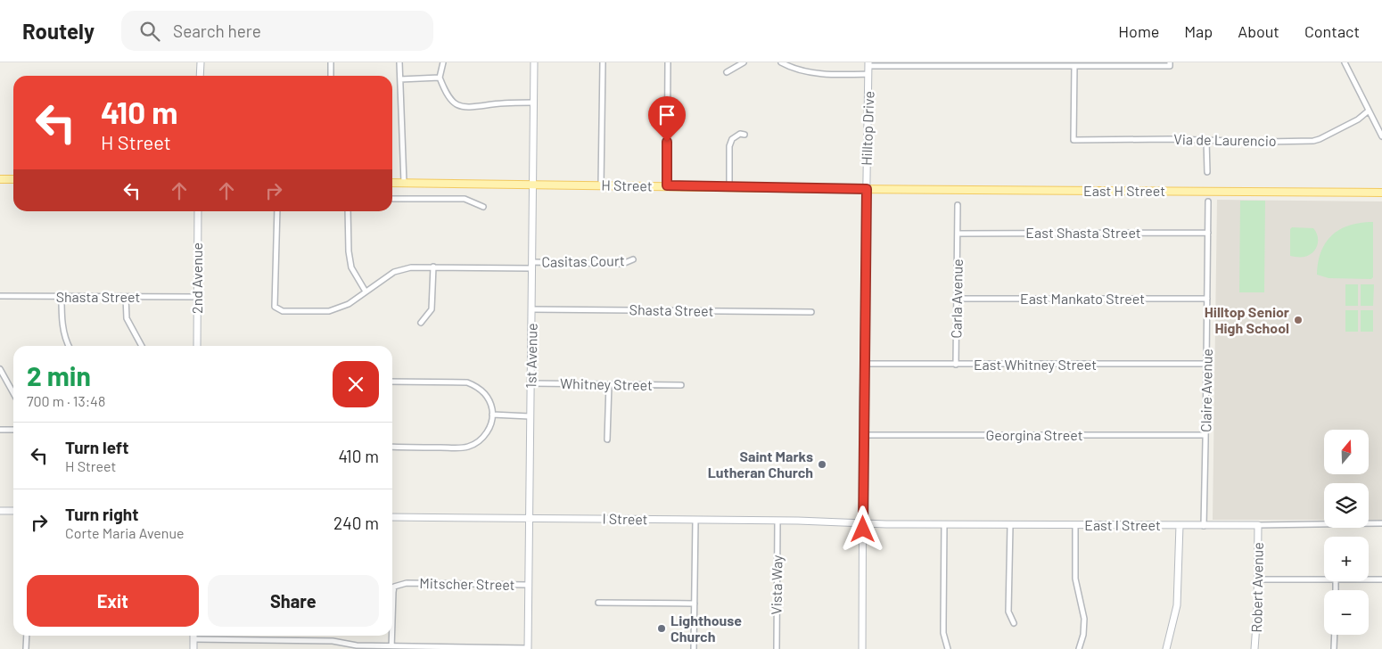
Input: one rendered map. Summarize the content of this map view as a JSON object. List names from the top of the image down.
{
  "streets": {
    "main road": ["H Street", "East H Street"],
    "street": [
      "Hilltop Drive",
      "Via de Laurencio",
      "East Shasta Street",
      "Casitas Court",
      "2nd Avenue",
      "Shasta Street",
      "Carla Avenue",
      "East Mankato Street",
      "1st Avenue",
      "East Whitney Street",
      "Whitney Street",
      "Claire Avenue",
      "Georgina Street",
      "I Street",
      "East I Street",
      "Mitscher Street",
      "Vista Way",
      "Robert Avenue"
    ]
  },
  "crossings": [
    ["Hilltop Drive", "H Street"],
    ["Hilltop Drive", "East H Street"],
    ["Hilltop Drive", "East Whitney Street"],
    ["Hilltop Drive", "Georgina Street"],
    ["Hilltop Drive", "I Street"],
    ["Hilltop Drive", "East I Street"],
    ["H Street", "East H Street"],
    ["H Street", "1st Avenue"],
    ["East Shasta Street", "Carla Avenue"],
    ["East Shasta Street", "Claire Avenue"],
    ["Casitas Court", "1st Avenue"],
    ["2nd Avenue", "Shasta Street"],
    ["Shasta Street", "1st Avenue"],
    ["Carla Avenue", "East Mankato Street"],
    ["Carla Avenue", "East Whitney Street"],
    ["East Mankato Street", "Claire Avenue"],
    ["1st Avenue", "Whitney Street"],
    ["1st Avenue", "I Street"],
    ["1st Avenue", "Mitscher Street"],
    ["East Whitney Street", "Claire Avenue"],
    ["Claire Avenue", "Georgina Street"],
    ["Claire Avenue", "East I Street"],
    ["I Street", "East I Street"],
    ["I Street", "Vista Way"],
    ["East I Street", "Robert Avenue"]
  ],
  "places": ["Hilltop Senior High School", "Saint Marks Lutheran Church", "Lighthouse Church"],
  "north": "top",
  "page": {
    "header": "Routely",
    "search": "Search here",
    "nav": [
      "Home",
      "Map",
      "About",
      "Contact"
    ],
    "turn": ["410 m", "H Street"],
    "heading": ["2 min", "700 m · 13:48"],
    "list": [
      {
        "name": "Turn left",
        "note": "H Street",
        "value": "410 m"
      },
      {
        "name": "Turn right",
        "note": "Corte Maria Avenue",
        "value": "240 m"
      }
    ],
    "map_buttons": ["+", "−"],
    "buttons": ["Exit", "Share"]
  }
}
